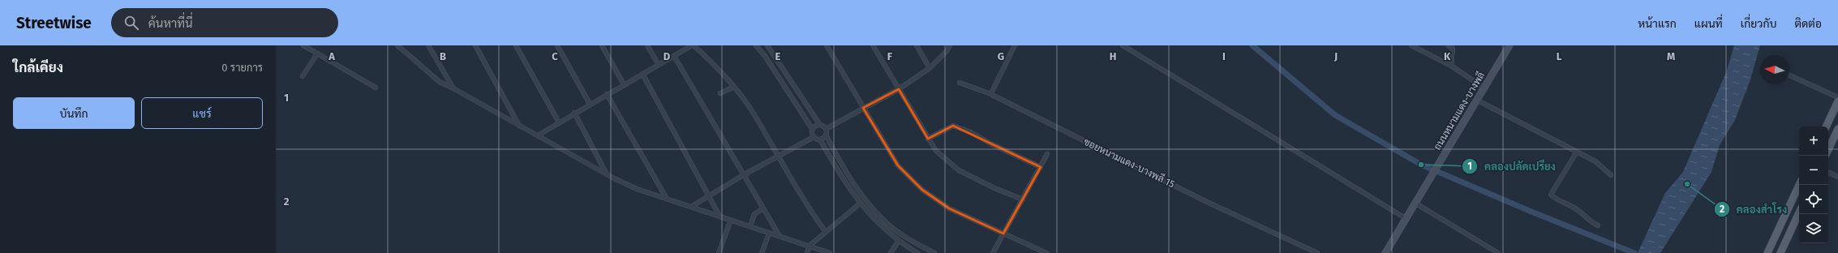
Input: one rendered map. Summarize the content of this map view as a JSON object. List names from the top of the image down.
{
  "streets": {
    "main road": ["ถนนหนามแดง-บางพลี"],
    "street": ["ซอยหนามแดง-บางพลี 15"]
  },
  "places": ["คลองปลัดเปรียง", "คลองสำโรง"],
  "north": "left",
  "page": {
    "header": "Streetwise",
    "search": "ค้นหาที่นี่",
    "nav": [
      "หน้าแรก",
      "แผนที่",
      "เกี่ยวกับ",
      "ติดต่อ"
    ],
    "heading": ["ใกล้เคียง", "0 รายการ"],
    "buttons": ["บันทึก", "แชร์"],
    "map_buttons": ["+", "−"]
  },
  "grid": {
    "columns": [
      "A",
      "B",
      "C",
      "D",
      "E",
      "F",
      "G",
      "H",
      "I",
      "J",
      "K",
      "L",
      "M"
    ],
    "rows": ["1", "2"]
  }
}
